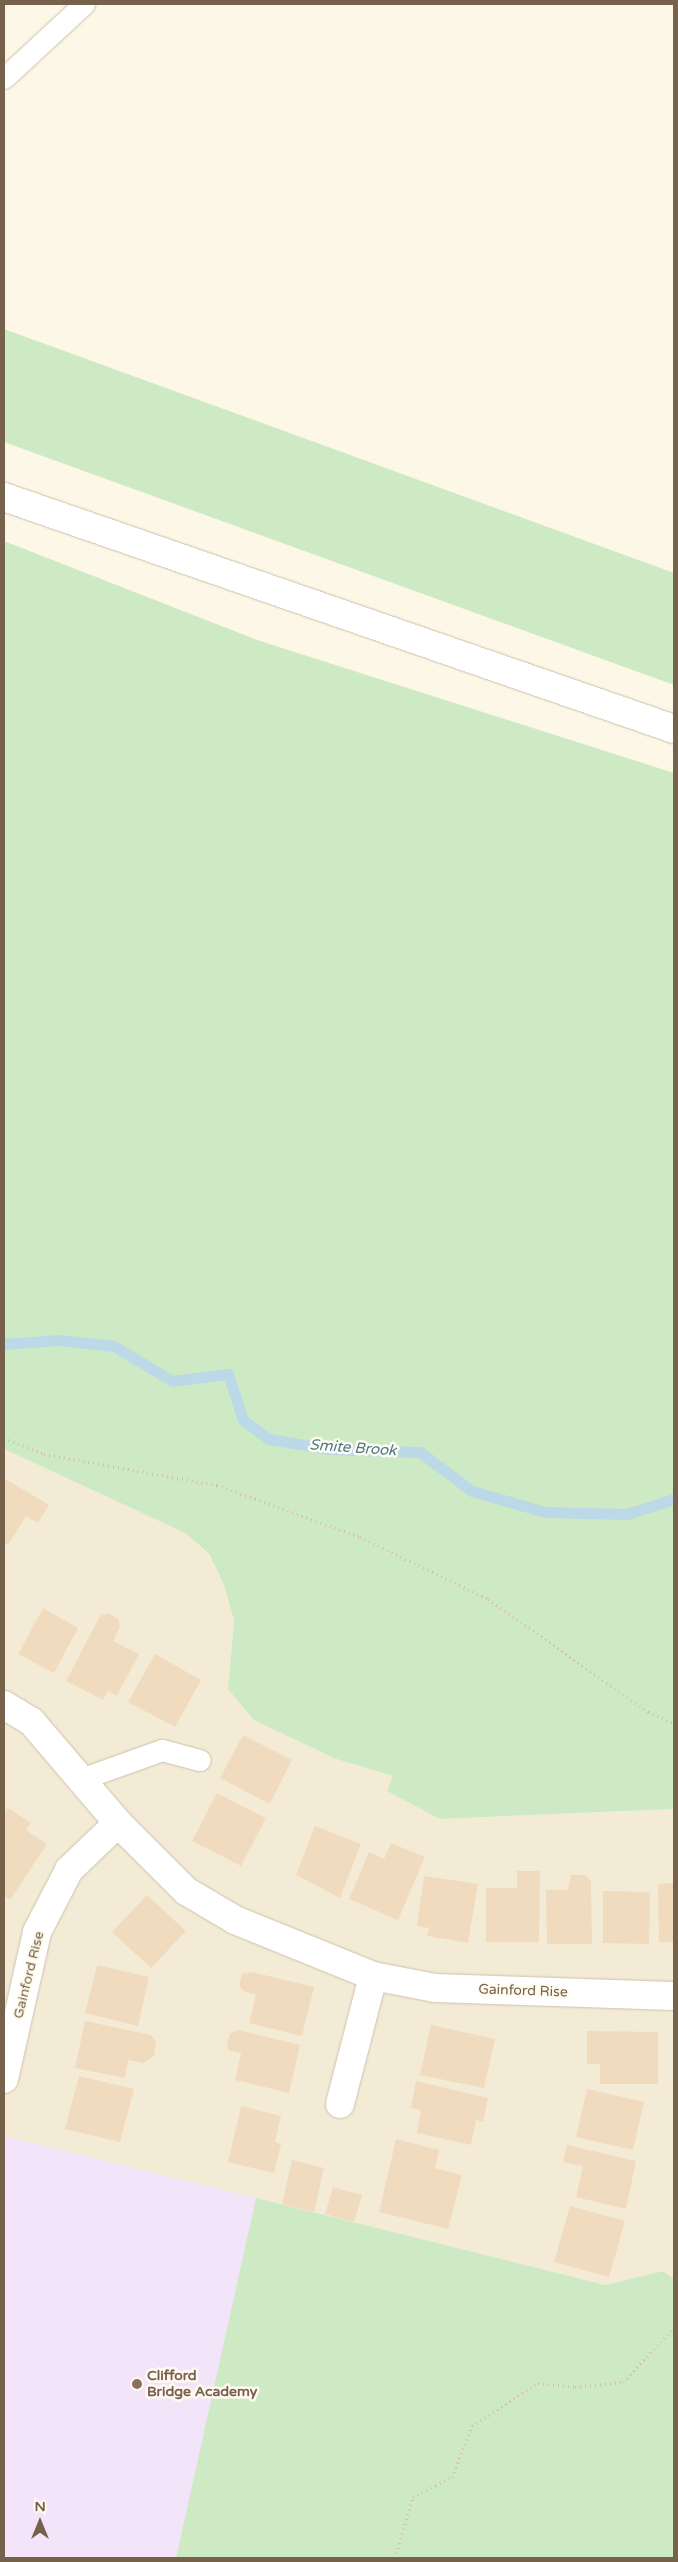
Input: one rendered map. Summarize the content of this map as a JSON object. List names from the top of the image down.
{
  "streets": {
    "street": ["Gainford Rise"]
  },
  "water": ["Smite Brook"],
  "places": ["Clifford Bridge Academy"],
  "north": "top"
}
